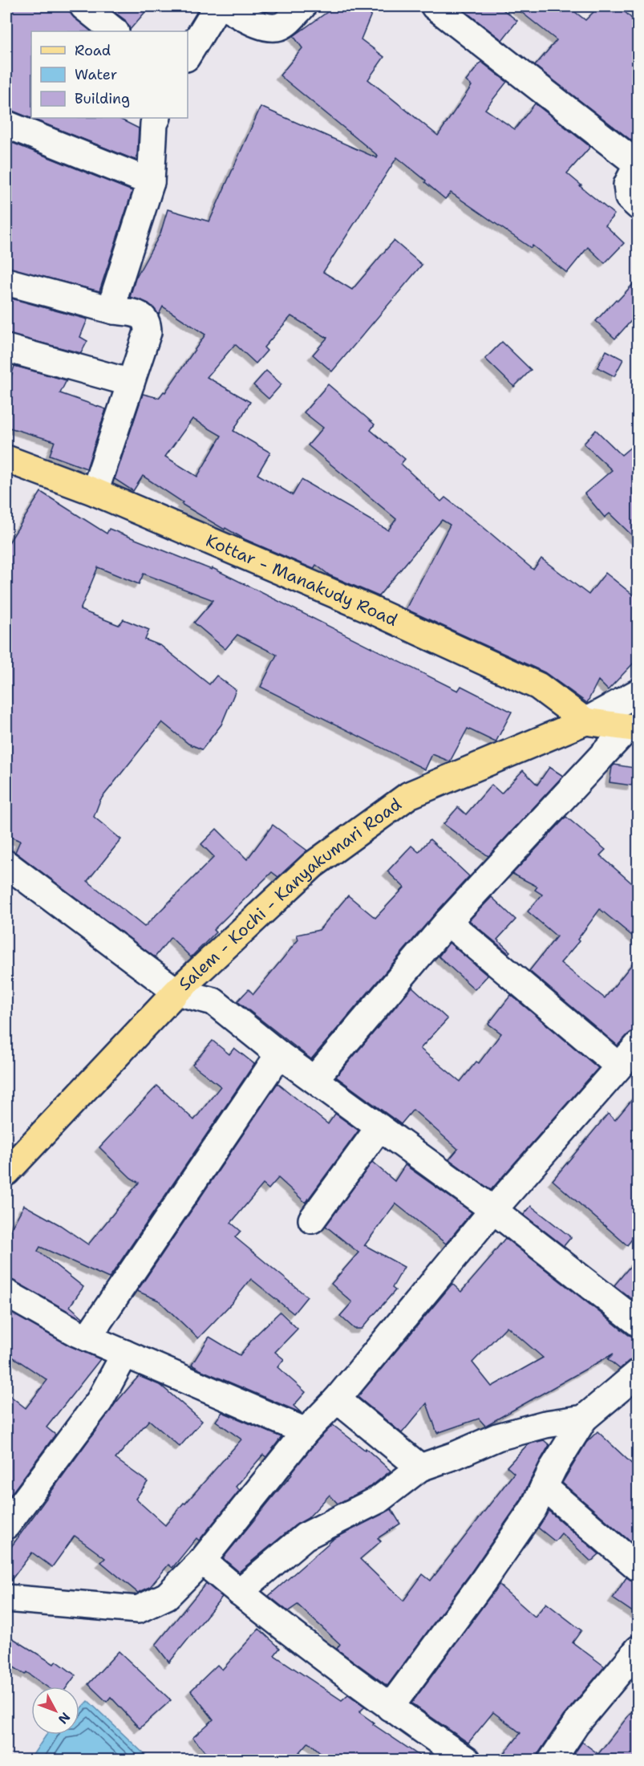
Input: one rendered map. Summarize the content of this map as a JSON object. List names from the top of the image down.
{
  "streets": {
    "main road": ["Kottar - Manakudy Road", "Salem - Kochi - Kanyakumari Road"]
  },
  "crossings": [
    ["Kottar - Manakudy Road", "Salem - Kochi - Kanyakumari Road"]
  ],
  "legend": ["Road", "Water", "Building"],
  "north": "bottom right"
}
